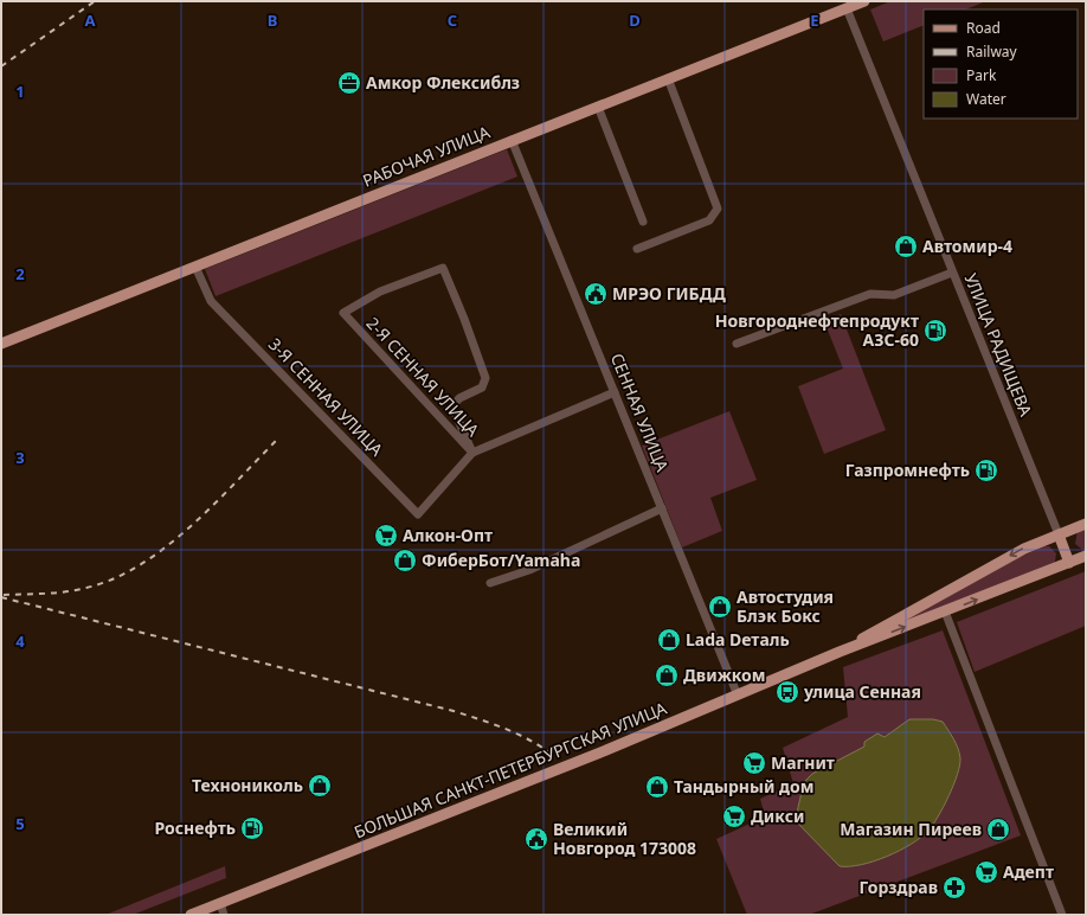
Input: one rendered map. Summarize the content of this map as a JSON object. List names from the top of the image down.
{
  "streets": {
    "main road": ["РАБОЧАЯ УЛИЦА", "БОЛЬШАЯ САНКТ-ПЕТЕРБУРГСКАЯ УЛИЦА"],
    "street": [
      "УЛИЦА РАДИЩЕВА",
      "2-Я СЕННАЯ УЛИЦА",
      "3-Я СЕННАЯ УЛИЦА",
      "СЕННАЯ УЛИЦА"
    ]
  },
  "crossings": [
    ["РАБОЧАЯ УЛИЦА", "УЛИЦА РАДИЩЕВА"],
    ["РАБОЧАЯ УЛИЦА", "3-Я СЕННАЯ УЛИЦА"],
    ["РАБОЧАЯ УЛИЦА", "СЕННАЯ УЛИЦА"],
    ["УЛИЦА РАДИЩЕВА", "БОЛЬШАЯ САНКТ-ПЕТЕРБУРГСКАЯ УЛИЦА"],
    ["2-Я СЕННАЯ УЛИЦА", "3-Я СЕННАЯ УЛИЦА"],
    ["СЕННАЯ УЛИЦА", "БОЛЬШАЯ САНКТ-ПЕТЕРБУРГСКАЯ УЛИЦА"]
  ],
  "places": {
    "office": ["Амкор Флексиблз"],
    "shop": [
      "Автомир-4",
      "ФиберБот/Yamaha",
      "Автостудия Блэк Бокс",
      "Lada Dеталь",
      "Движком",
      "Технониколь",
      "Тандырный дом",
      "Магазин Пиреев"
    ],
    "public building": ["МРЭО ГИБДД", "Великий Новгород 173008"],
    "fuel station": ["Новгороднефтепродукт АЗС-60", "Газпромнефть", "Роснефть"],
    "supermarket": [
      "Алкон-Опт",
      "Магнит",
      "Дикси",
      "Адепт"
    ],
    "bus stop": ["улица Сенная"],
    "pharmacy": ["Горздрав"]
  },
  "legend": [
    "Road",
    "Railway",
    "Park",
    "Water"
  ],
  "grid": {
    "columns": [
      "A",
      "B",
      "C",
      "D",
      "E"
    ],
    "rows": [
      "1",
      "2",
      "3",
      "4",
      "5"
    ]
  }
}
